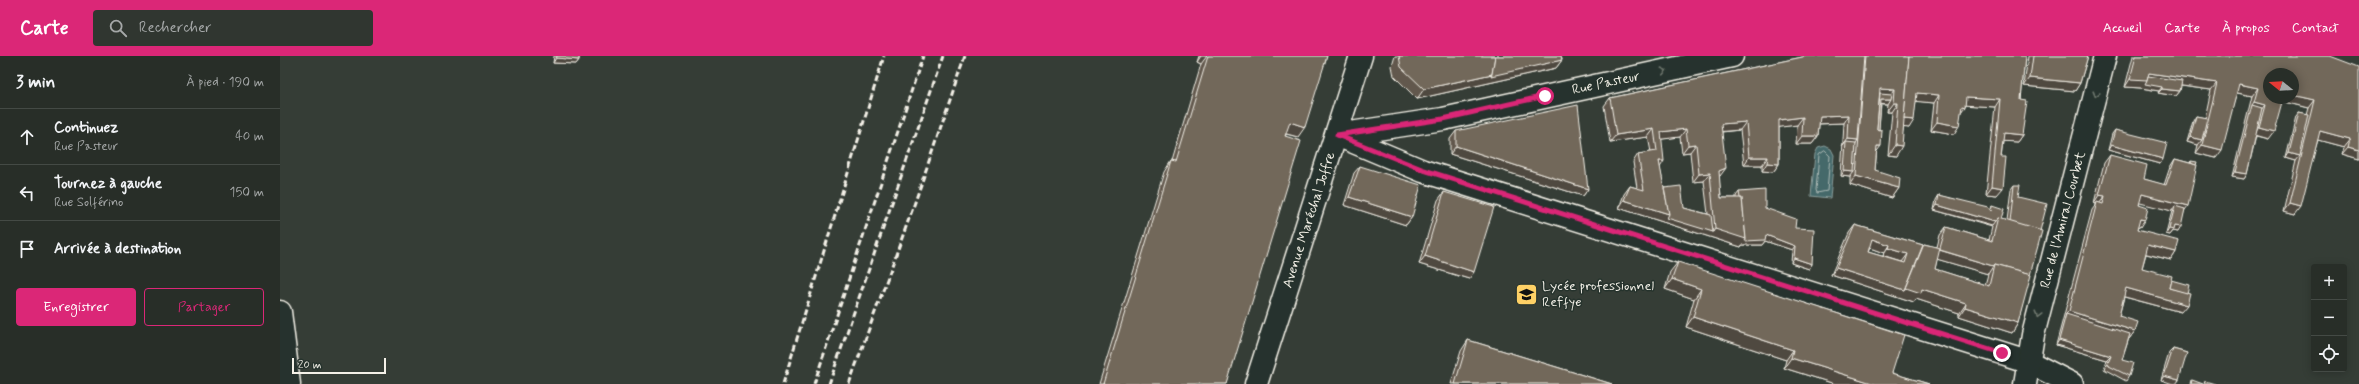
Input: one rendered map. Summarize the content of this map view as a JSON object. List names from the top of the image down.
{
  "streets": {
    "street": ["Rue Pasteur", "Avenue Maréchal Joffre", "Rue de l'Amiral Courbet"]
  },
  "crossings": [
    ["Rue Pasteur", "Avenue Maréchal Joffre"]
  ],
  "one_way": ["Rue Pasteur", "Rue de l'Amiral Courbet"],
  "places": {
    "school or university": ["Lycée professionnel Reffye"]
  },
  "scale_bar": "20 m",
  "north": "left",
  "page": {
    "header": "Carte",
    "search": "Rechercher",
    "nav": [
      "Accueil",
      "Carte",
      "À propos",
      "Contact"
    ],
    "heading": ["3 min", "À pied · 190 m"],
    "list": [
      ["Continuez", "Rue Pasteur", "40 m"],
      ["Tournez à gauche", "Rue Solférino", "150 m"],
      "Arrivée à destination"
    ],
    "map_buttons": ["+", "−"],
    "buttons": ["Enregistrer", "Partager"],
    "scale": "20 m"
  }
}
